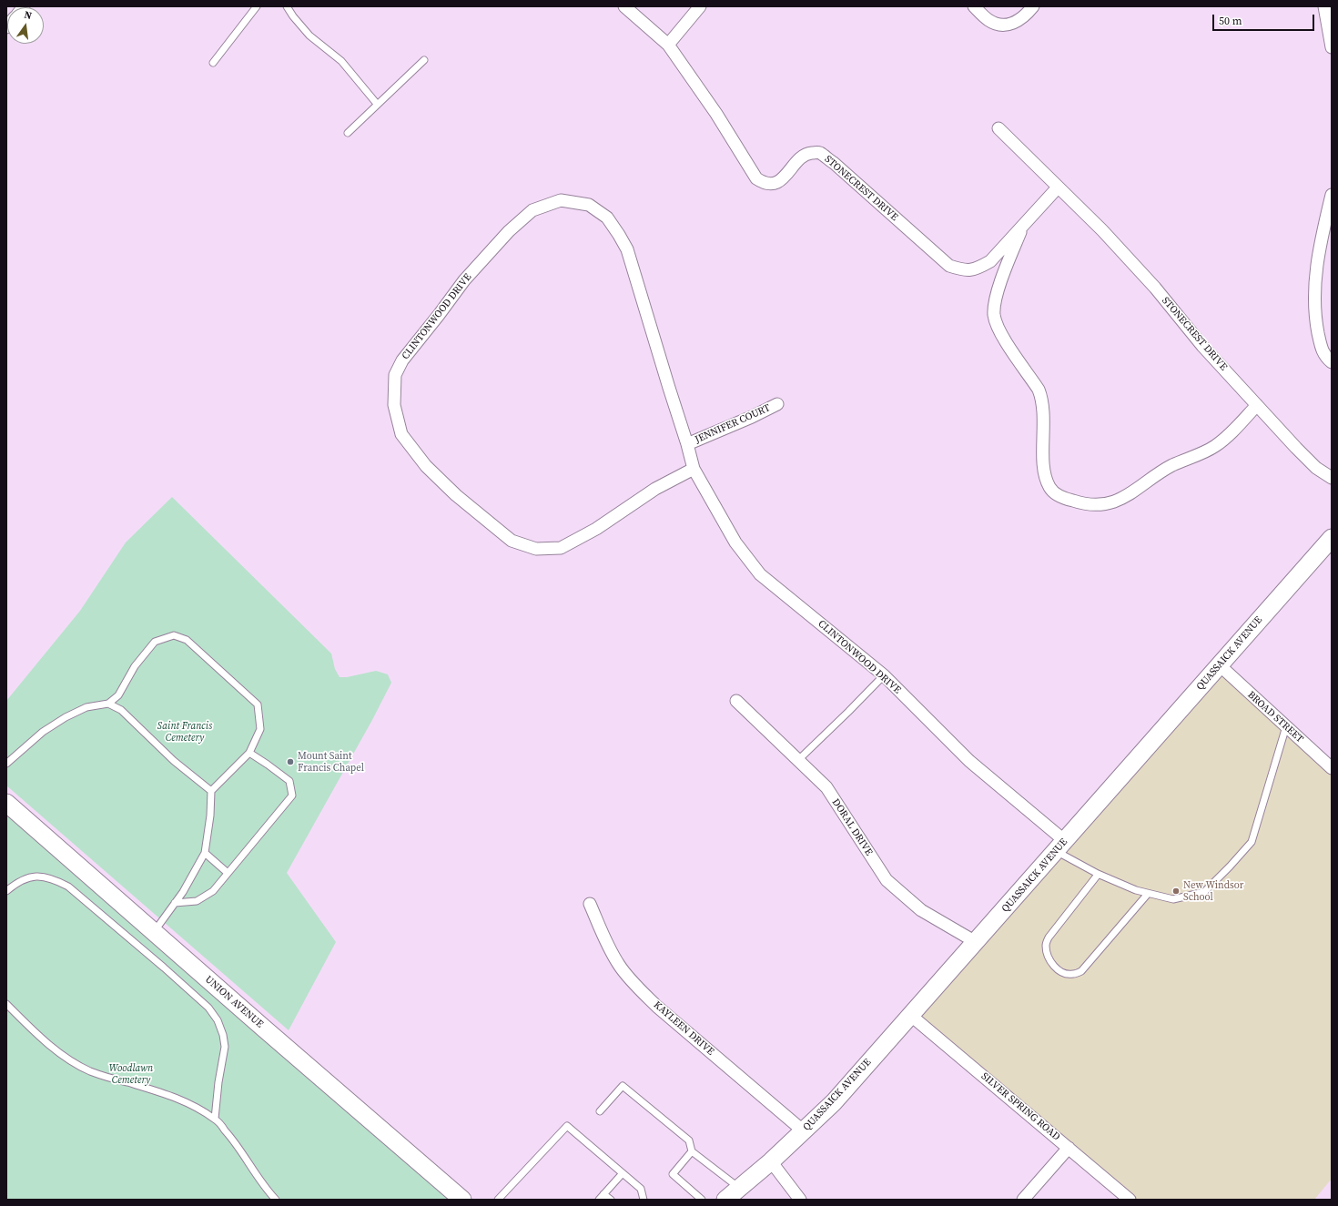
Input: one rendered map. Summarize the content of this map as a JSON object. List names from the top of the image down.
{
  "streets": {
    "main road": ["QUASSAICK AVENUE", "UNION AVENUE"],
    "street": [
      "STONECREST DRIVE",
      "CLINTONWOOD DRIVE",
      "JENNIFER COURT",
      "BROAD STREET",
      "DORAL DRIVE",
      "KAYLEEN DRIVE",
      "SILVER SPRING ROAD"
    ]
  },
  "crossings": [
    ["CLINTONWOOD DRIVE", "JENNIFER COURT"],
    ["CLINTONWOOD DRIVE", "QUASSAICK AVENUE"],
    ["QUASSAICK AVENUE", "BROAD STREET"],
    ["QUASSAICK AVENUE", "DORAL DRIVE"],
    ["QUASSAICK AVENUE", "KAYLEEN DRIVE"],
    ["QUASSAICK AVENUE", "SILVER SPRING ROAD"]
  ],
  "parks": ["Saint Francis Cemetery", "Woodlawn Cemetery"],
  "places": ["Mount Saint Francis Chapel", "New Windsor School"],
  "scale_bar": "50 m",
  "north": "top"
}
